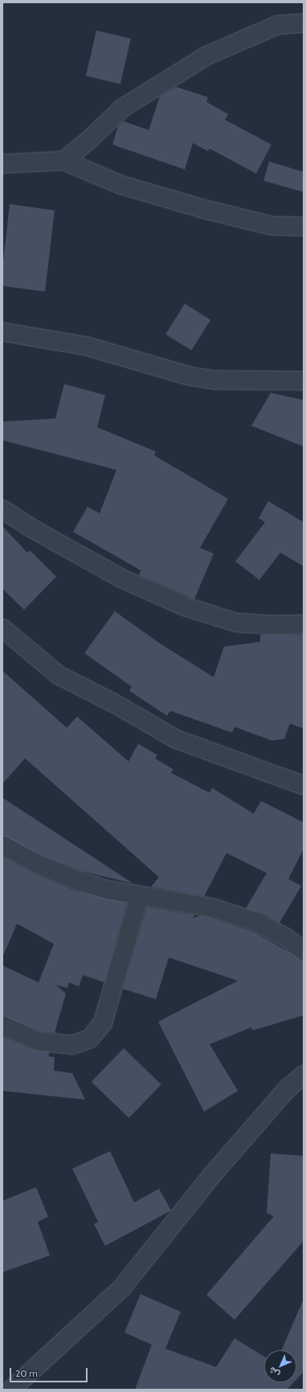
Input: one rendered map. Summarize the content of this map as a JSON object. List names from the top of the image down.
{
  "scale_bar": "20 m",
  "north": "bottom left"
}
